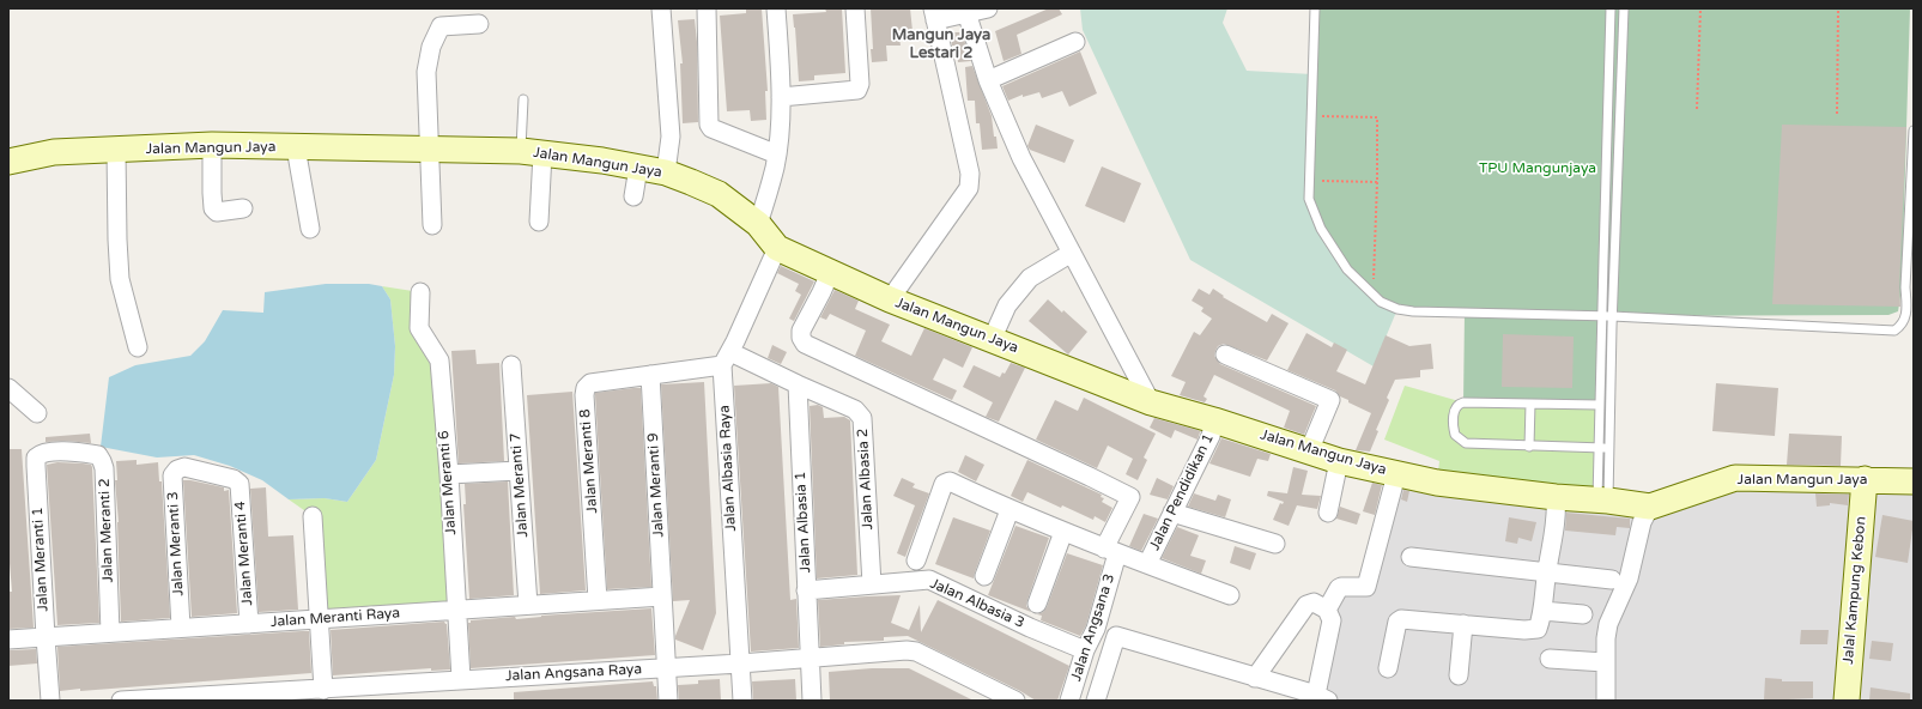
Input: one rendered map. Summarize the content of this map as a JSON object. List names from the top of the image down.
{
  "streets": {
    "street": [
      "Jalan Mangun Jaya",
      "Jalan Meranti 8",
      "Jalan Albasia Raya",
      "Jalan Albasia 2",
      "Jalan Meranti 6",
      "Jalan Meranti 7",
      "Jalan Meranti 9",
      "Jalan Pendidikan 1",
      "Jalan Albasia 1",
      "Jalan Meranti 2",
      "Jalan Meranti 3",
      "Jalan Meranti 4",
      "Jalan Meranti 1",
      "Jalal Kampung Kebon",
      "Jalan Albasia 3",
      "Jalan Meranti Raya",
      "Jalan Angsana 3",
      "Jalan Angsana Raya"
    ]
  },
  "crossings": [
    ["Jalan Mangun Jaya", "Jalan Albasia Raya"],
    ["Jalan Mangun Jaya", "Jalan Pendidikan 1"],
    ["Jalan Mangun Jaya", "Jalal Kampung Kebon"],
    ["Jalan Mangun Jaya", "Jalan Angsana 3"],
    ["Jalan Meranti 8", "Jalan Meranti 9"],
    ["Jalan Meranti 8", "Jalan Meranti Raya"],
    ["Jalan Albasia Raya", "Jalan Albasia 2"],
    ["Jalan Albasia Raya", "Jalan Angsana Raya"],
    ["Jalan Albasia 2", "Jalan Albasia 1"],
    ["Jalan Albasia 2", "Jalan Albasia 3"],
    ["Jalan Meranti 6", "Jalan Meranti Raya"],
    ["Jalan Meranti 6", "Jalan Angsana Raya"],
    ["Jalan Meranti 7", "Jalan Meranti Raya"],
    ["Jalan Meranti 9", "Jalan Meranti Raya"],
    ["Jalan Meranti 9", "Jalan Angsana Raya"],
    ["Jalan Albasia 1", "Jalan Albasia 3"],
    ["Jalan Albasia 1", "Jalan Angsana Raya"],
    ["Jalan Meranti 2", "Jalan Meranti 1"],
    ["Jalan Meranti 2", "Jalan Meranti Raya"],
    ["Jalan Meranti 3", "Jalan Meranti 4"],
    ["Jalan Meranti 3", "Jalan Meranti Raya"],
    ["Jalan Meranti 4", "Jalan Meranti Raya"],
    ["Jalan Meranti 1", "Jalan Meranti Raya"],
    ["Jalan Albasia 3", "Jalan Angsana 3"]
  ],
  "districts": ["Mangun Jaya Lestari 2"],
  "parks": ["TPU Mangunjaya"]
}
